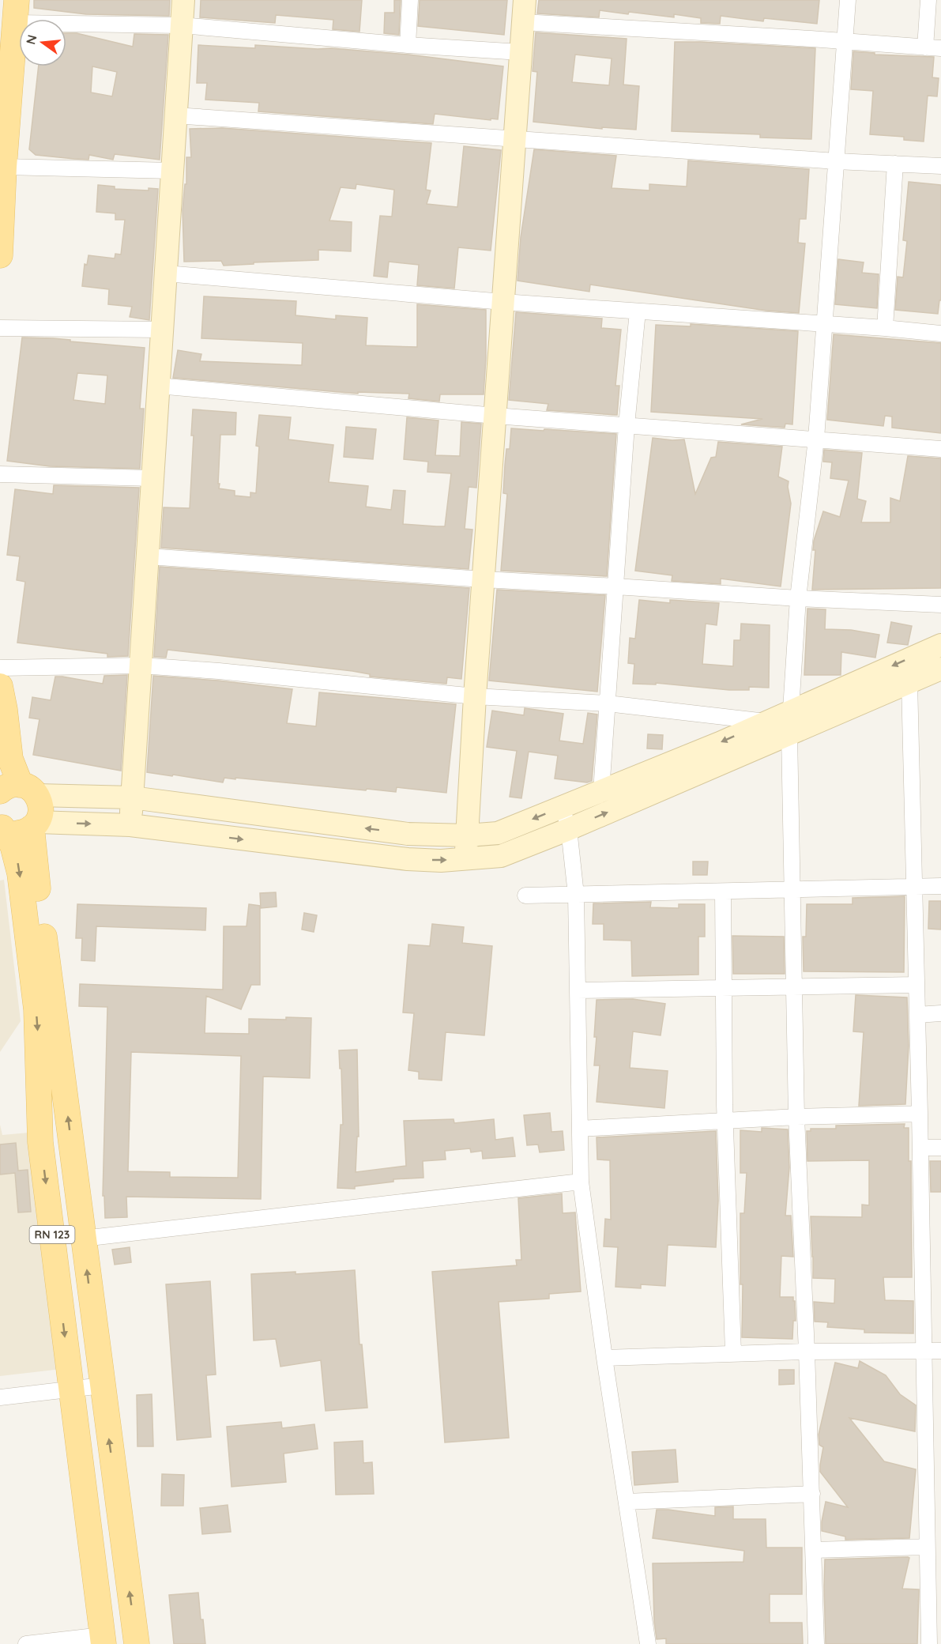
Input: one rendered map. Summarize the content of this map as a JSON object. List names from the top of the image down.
{
  "streets": {
    "main road": ["RN 123"]
  },
  "north": "left"
}
